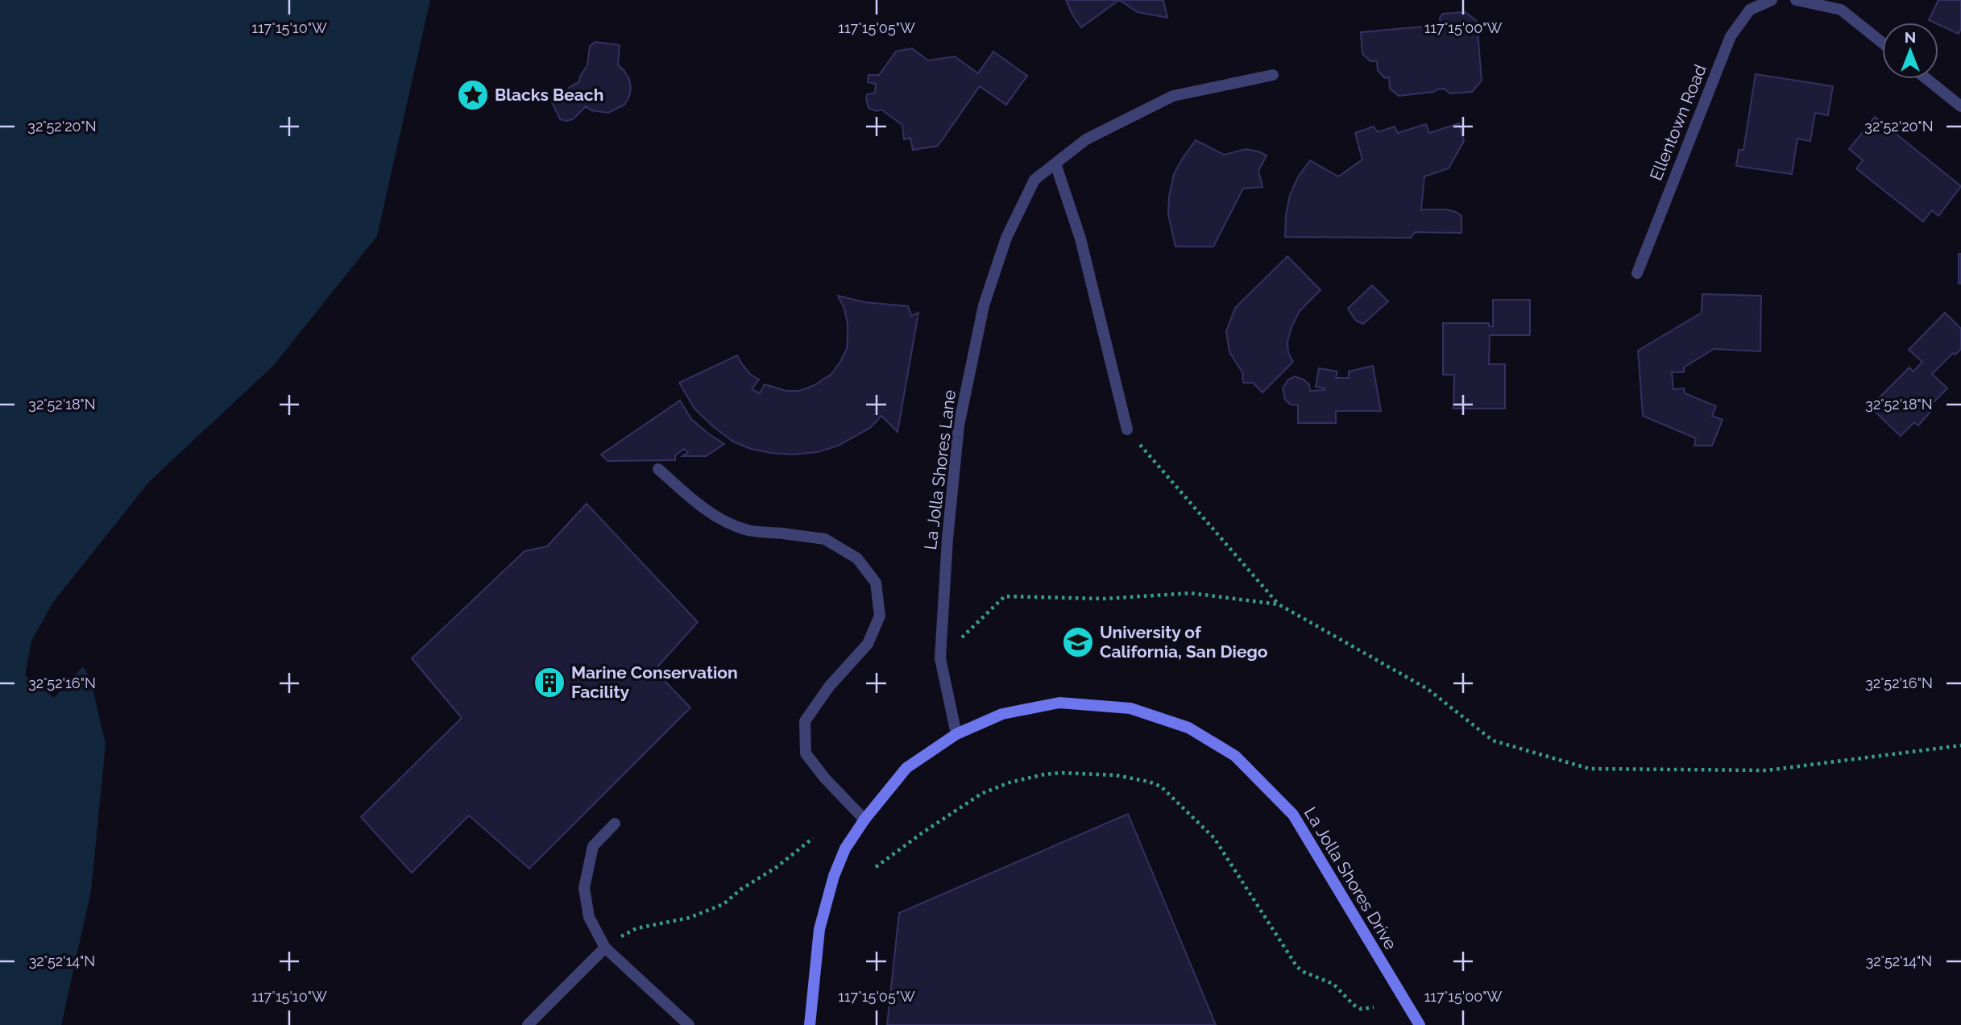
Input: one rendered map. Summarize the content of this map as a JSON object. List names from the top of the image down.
{
  "streets": {
    "main road": ["La Jolla Shores Drive"],
    "street": ["Ellentown Road", "La Jolla Shores Lane"]
  },
  "crossings": [
    ["La Jolla Shores Lane", "La Jolla Shores Drive"]
  ],
  "places": {
    "place": ["Blacks Beach"],
    "school or university": ["University of California, San Diego"],
    "building": ["Marine Conservation Facility"]
  },
  "north": "top",
  "coordinates": [
    "117°15'10\"W",
    "117°15'05\"W",
    "117°15'00\"W",
    "32°52'20\"N",
    "32°52'18\"N",
    "32°52'16\"N",
    "32°52'14\"N"
  ]
}
